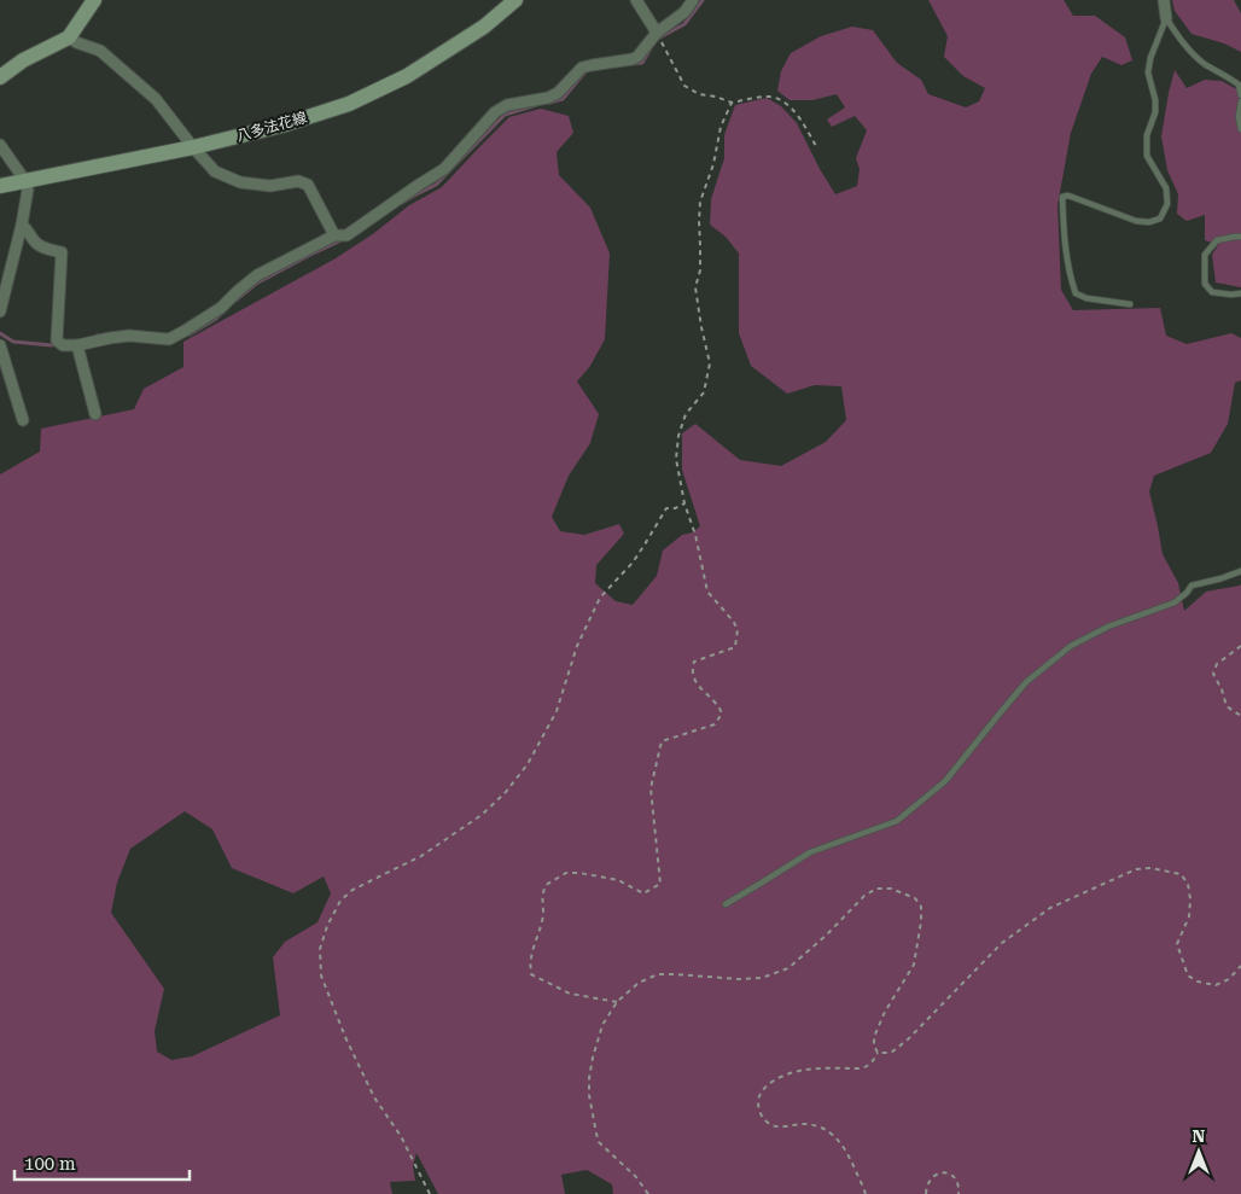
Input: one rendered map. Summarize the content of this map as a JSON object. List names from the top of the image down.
{
  "streets": {
    "main road": ["八多法花線"]
  },
  "scale_bar": "100 m",
  "north": "top"
}
